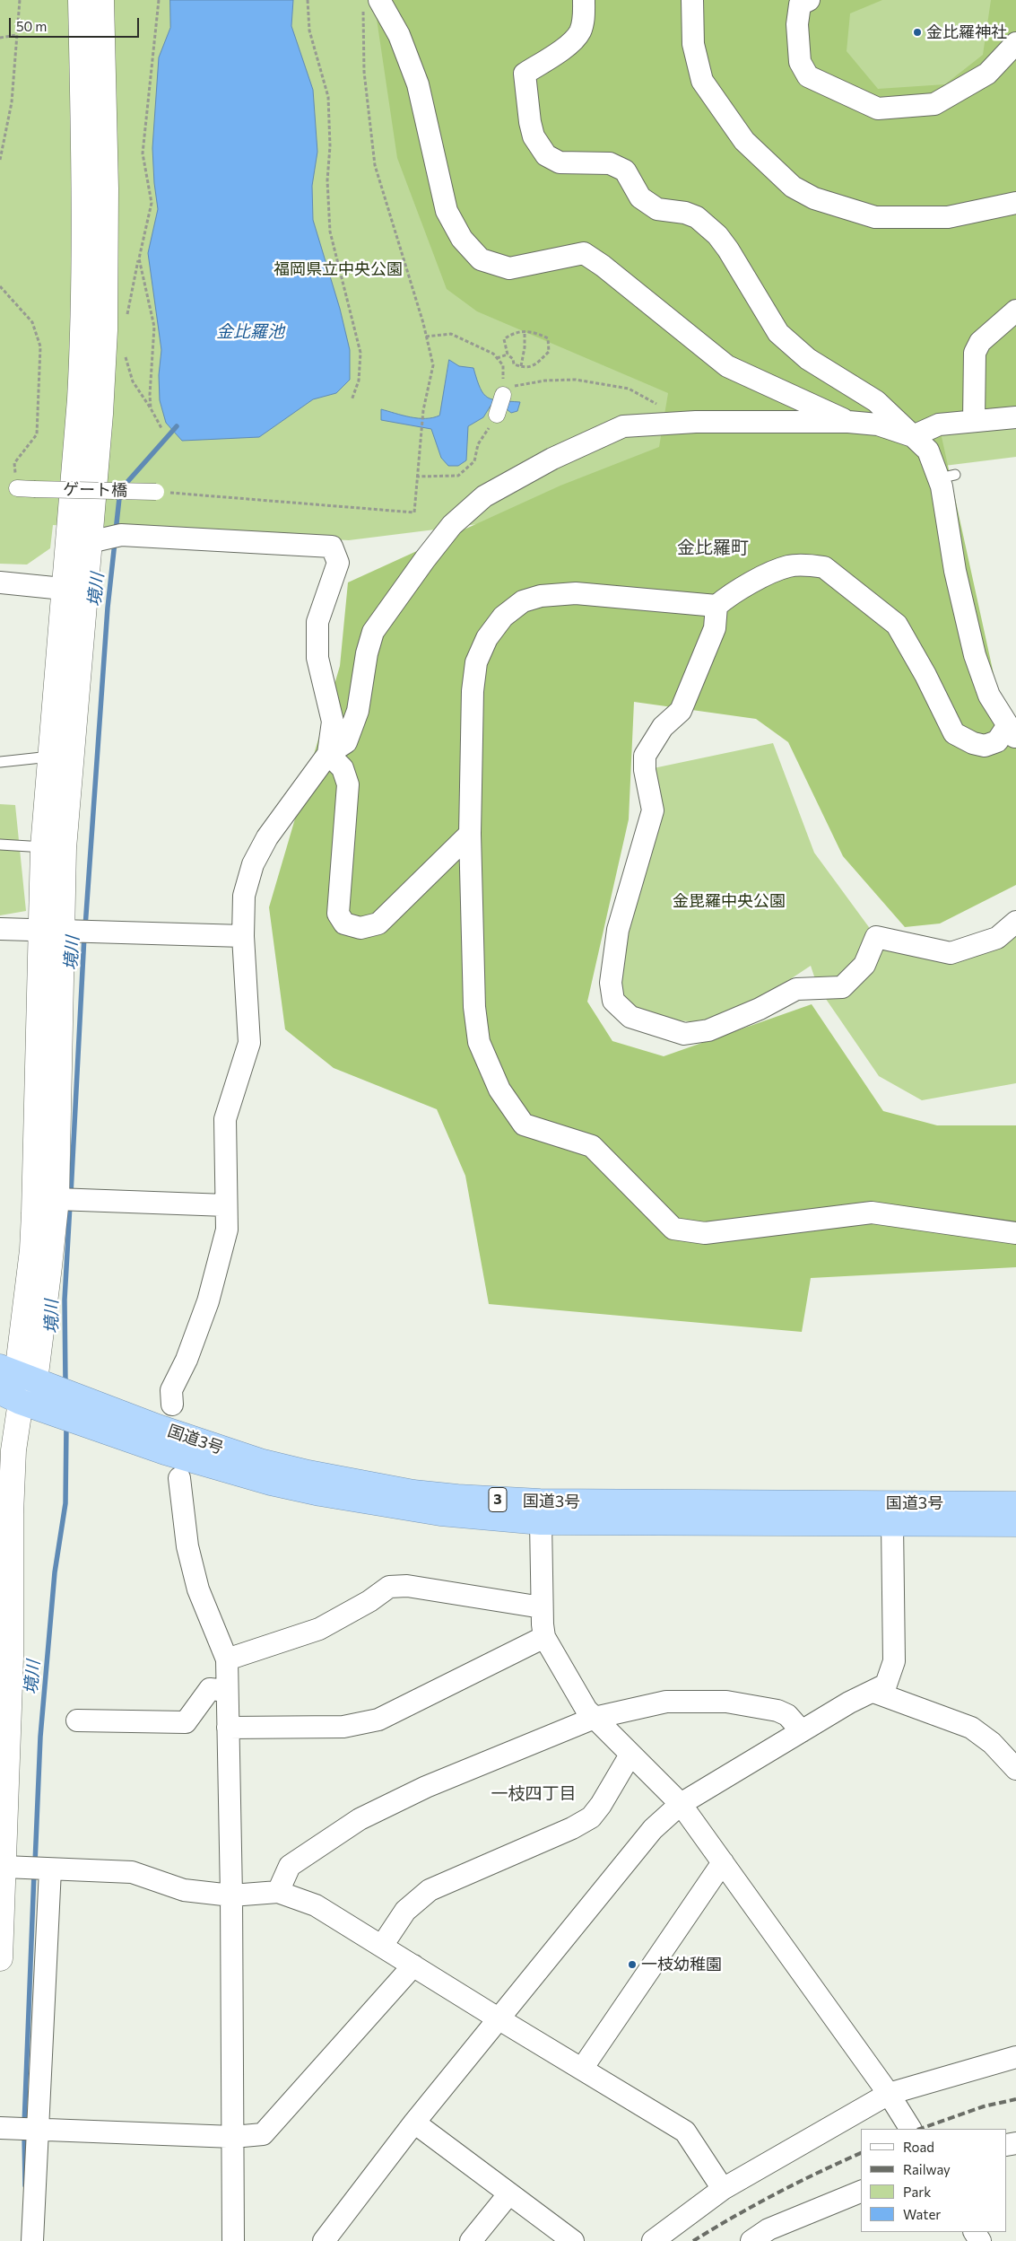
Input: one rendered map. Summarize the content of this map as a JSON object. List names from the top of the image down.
{
  "streets": {
    "highway": ["国道3号", "3"],
    "street": ["ゲート橋"]
  },
  "districts": ["金比羅町", "一枝四丁目"],
  "water": ["金比羅池", "境川"],
  "parks": ["福岡県立中央公園", "金毘羅中央公園"],
  "places": ["金比羅神社", "一枝幼稚園"],
  "legend": [
    "Road",
    "Railway",
    "Park",
    "Water"
  ],
  "scale_bar": "50 m"
}
